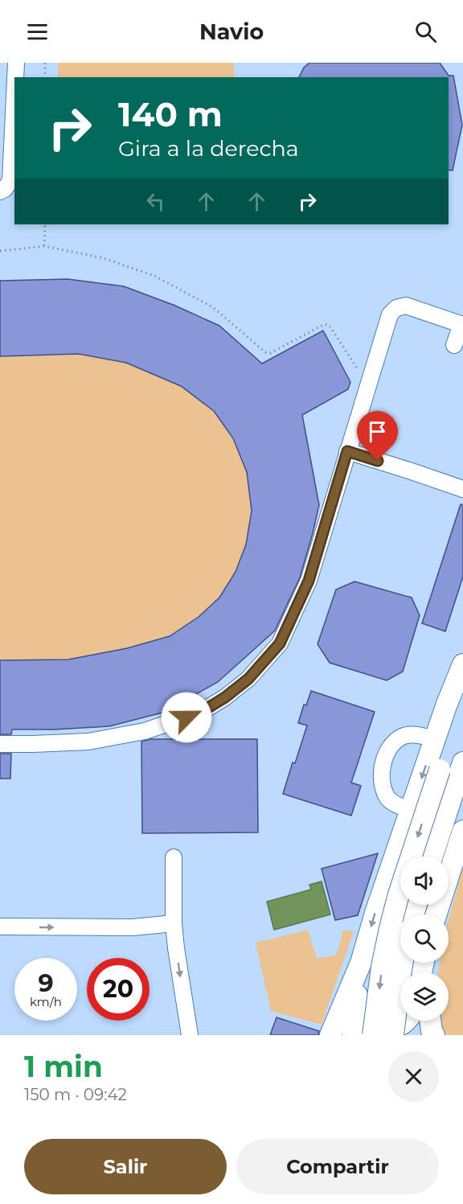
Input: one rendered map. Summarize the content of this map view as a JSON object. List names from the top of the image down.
{
  "page": {
    "header": "Navio",
    "turn": ["140 m", "Gira a la derecha"],
    "speed": "9 km/h",
    "limit": "20",
    "heading": ["1 min", "150 m · 09:42"],
    "buttons": ["Salir", "Compartir"]
  }
}
